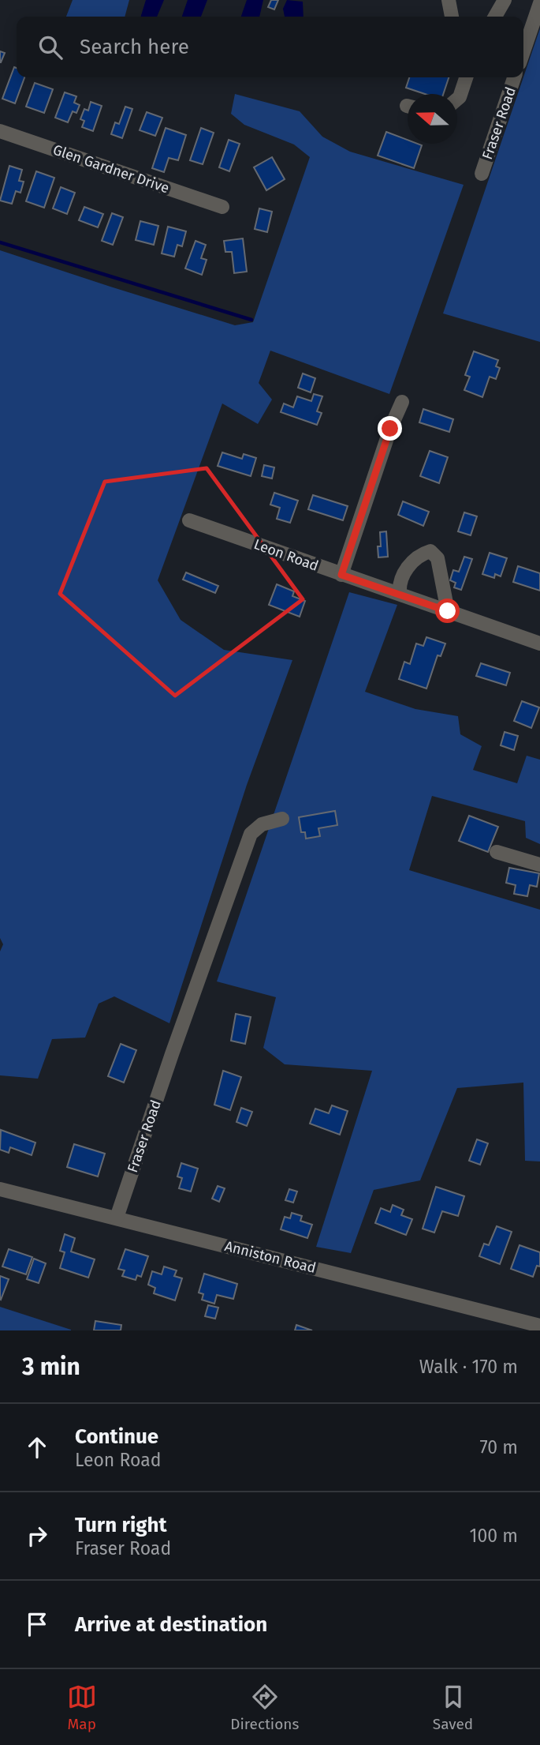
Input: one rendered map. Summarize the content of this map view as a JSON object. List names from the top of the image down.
{
  "streets": {
    "street": [
      "Fraser Road",
      "Glen Gardner Drive",
      "Leon Road",
      "Anniston Road"
    ]
  },
  "crossings": [
    ["Fraser Road", "Anniston Road"]
  ],
  "north": "left",
  "page": {
    "search": "Search here",
    "heading": ["3 min", "Walk · 170 m"],
    "list": [
      ["Continue", "Leon Road", "70 m"],
      ["Turn right", "Fraser Road", "100 m"],
      "Arrive at destination"
    ],
    "nav": ["Map", "Directions", "Saved"]
  }
}
